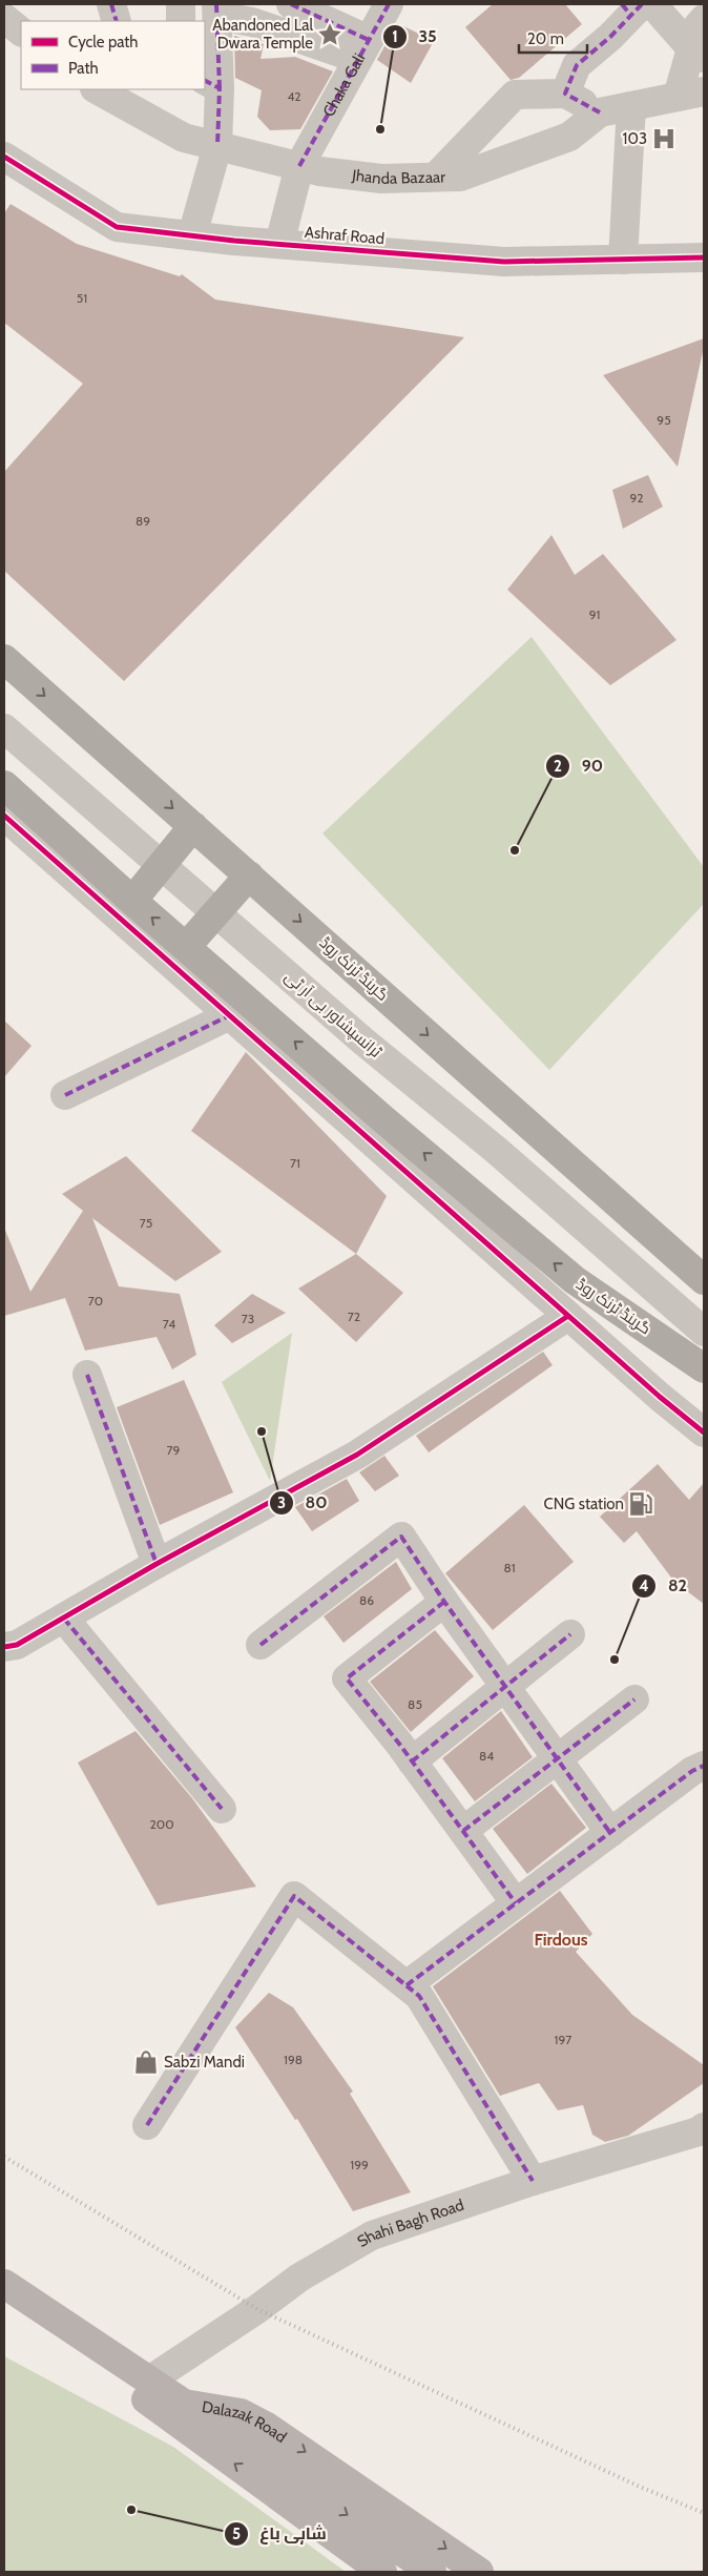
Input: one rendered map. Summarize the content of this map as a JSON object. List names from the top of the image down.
{
  "streets": {
    "highway": ["گرینڈ ٹرنک روڈ"],
    "main road": ["Dalazak Road"],
    "street": [
      "Chaka Gali",
      "Jhanda Bazaar",
      "Ashraf Road",
      "ٹرانسپشاور بی آر ٹی",
      "Shahi Bagh Road"
    ]
  },
  "crossings": [
    ["Chaka Gali", "Jhanda Bazaar"],
    ["Chaka Gali", "Ashraf Road"],
    ["Shahi Bagh Road", "Dalazak Road"]
  ],
  "districts": ["Firdous"],
  "places": {
    "place": ["Abandoned Lal Dwara Temple"],
    "other": [
      "35",
      "90",
      "80",
      "82",
      "شاہی باغ"
    ],
    "hospital": ["103"],
    "fuel station": ["CNG station"],
    "shop": ["Sabzi Mandi"]
  },
  "house_numbers": [
    "42",
    "51",
    "95",
    "92",
    "89",
    "91",
    "71",
    "75",
    "70",
    "72",
    "73",
    "74",
    "79",
    "81",
    "86",
    "85",
    "84",
    "200",
    "197",
    "198",
    "199"
  ],
  "legend": ["Cycle path", "Path"],
  "scale_bar": "20 m"
}
